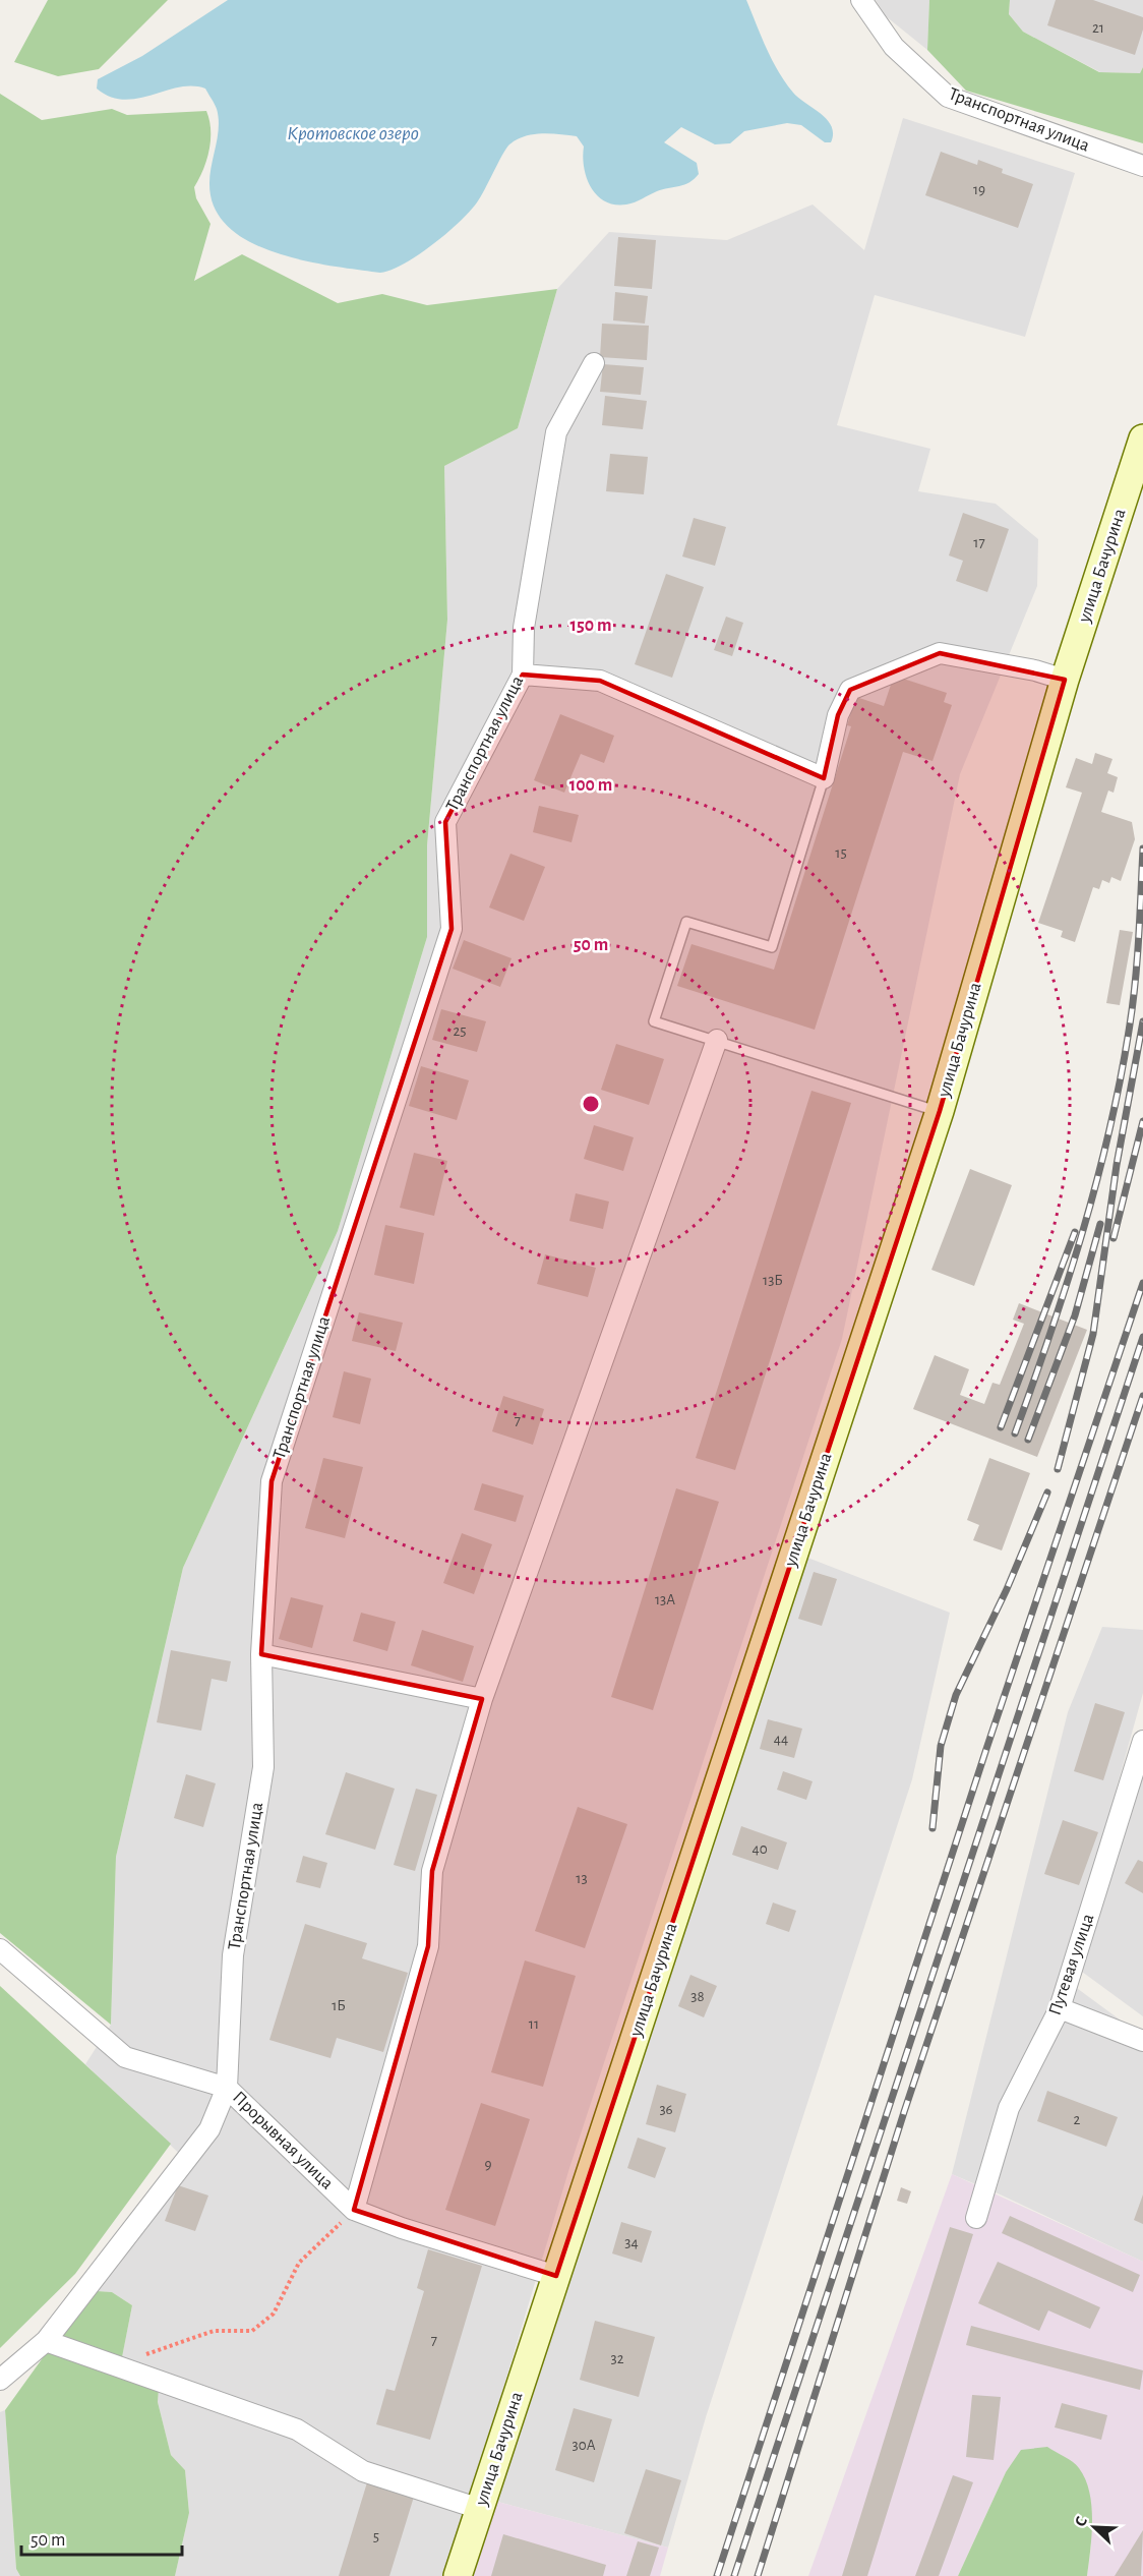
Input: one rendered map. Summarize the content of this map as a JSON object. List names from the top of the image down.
{
  "streets": {
    "street": [
      "Транспортная улица",
      "улица Бачурина",
      "Путевая улица",
      "Прорывная улица"
    ]
  },
  "crossings": [
    ["Транспортная улица", "Прорывная улица"],
    ["улица Бачурина", "Прорывная улица"]
  ],
  "water": ["Кротовское озеро"],
  "house_numbers": [
    "21",
    "19",
    "17",
    "15",
    "25",
    "13Б",
    "7",
    "13А",
    "44",
    "40",
    "13",
    "38",
    "1Б",
    "11",
    "36",
    "2",
    "9",
    "34",
    "7",
    "32",
    "30А",
    "5"
  ],
  "scale_bar": "50 m",
  "north": "top left",
  "rings": ["150 m", "100 m", "50 m"]
}
